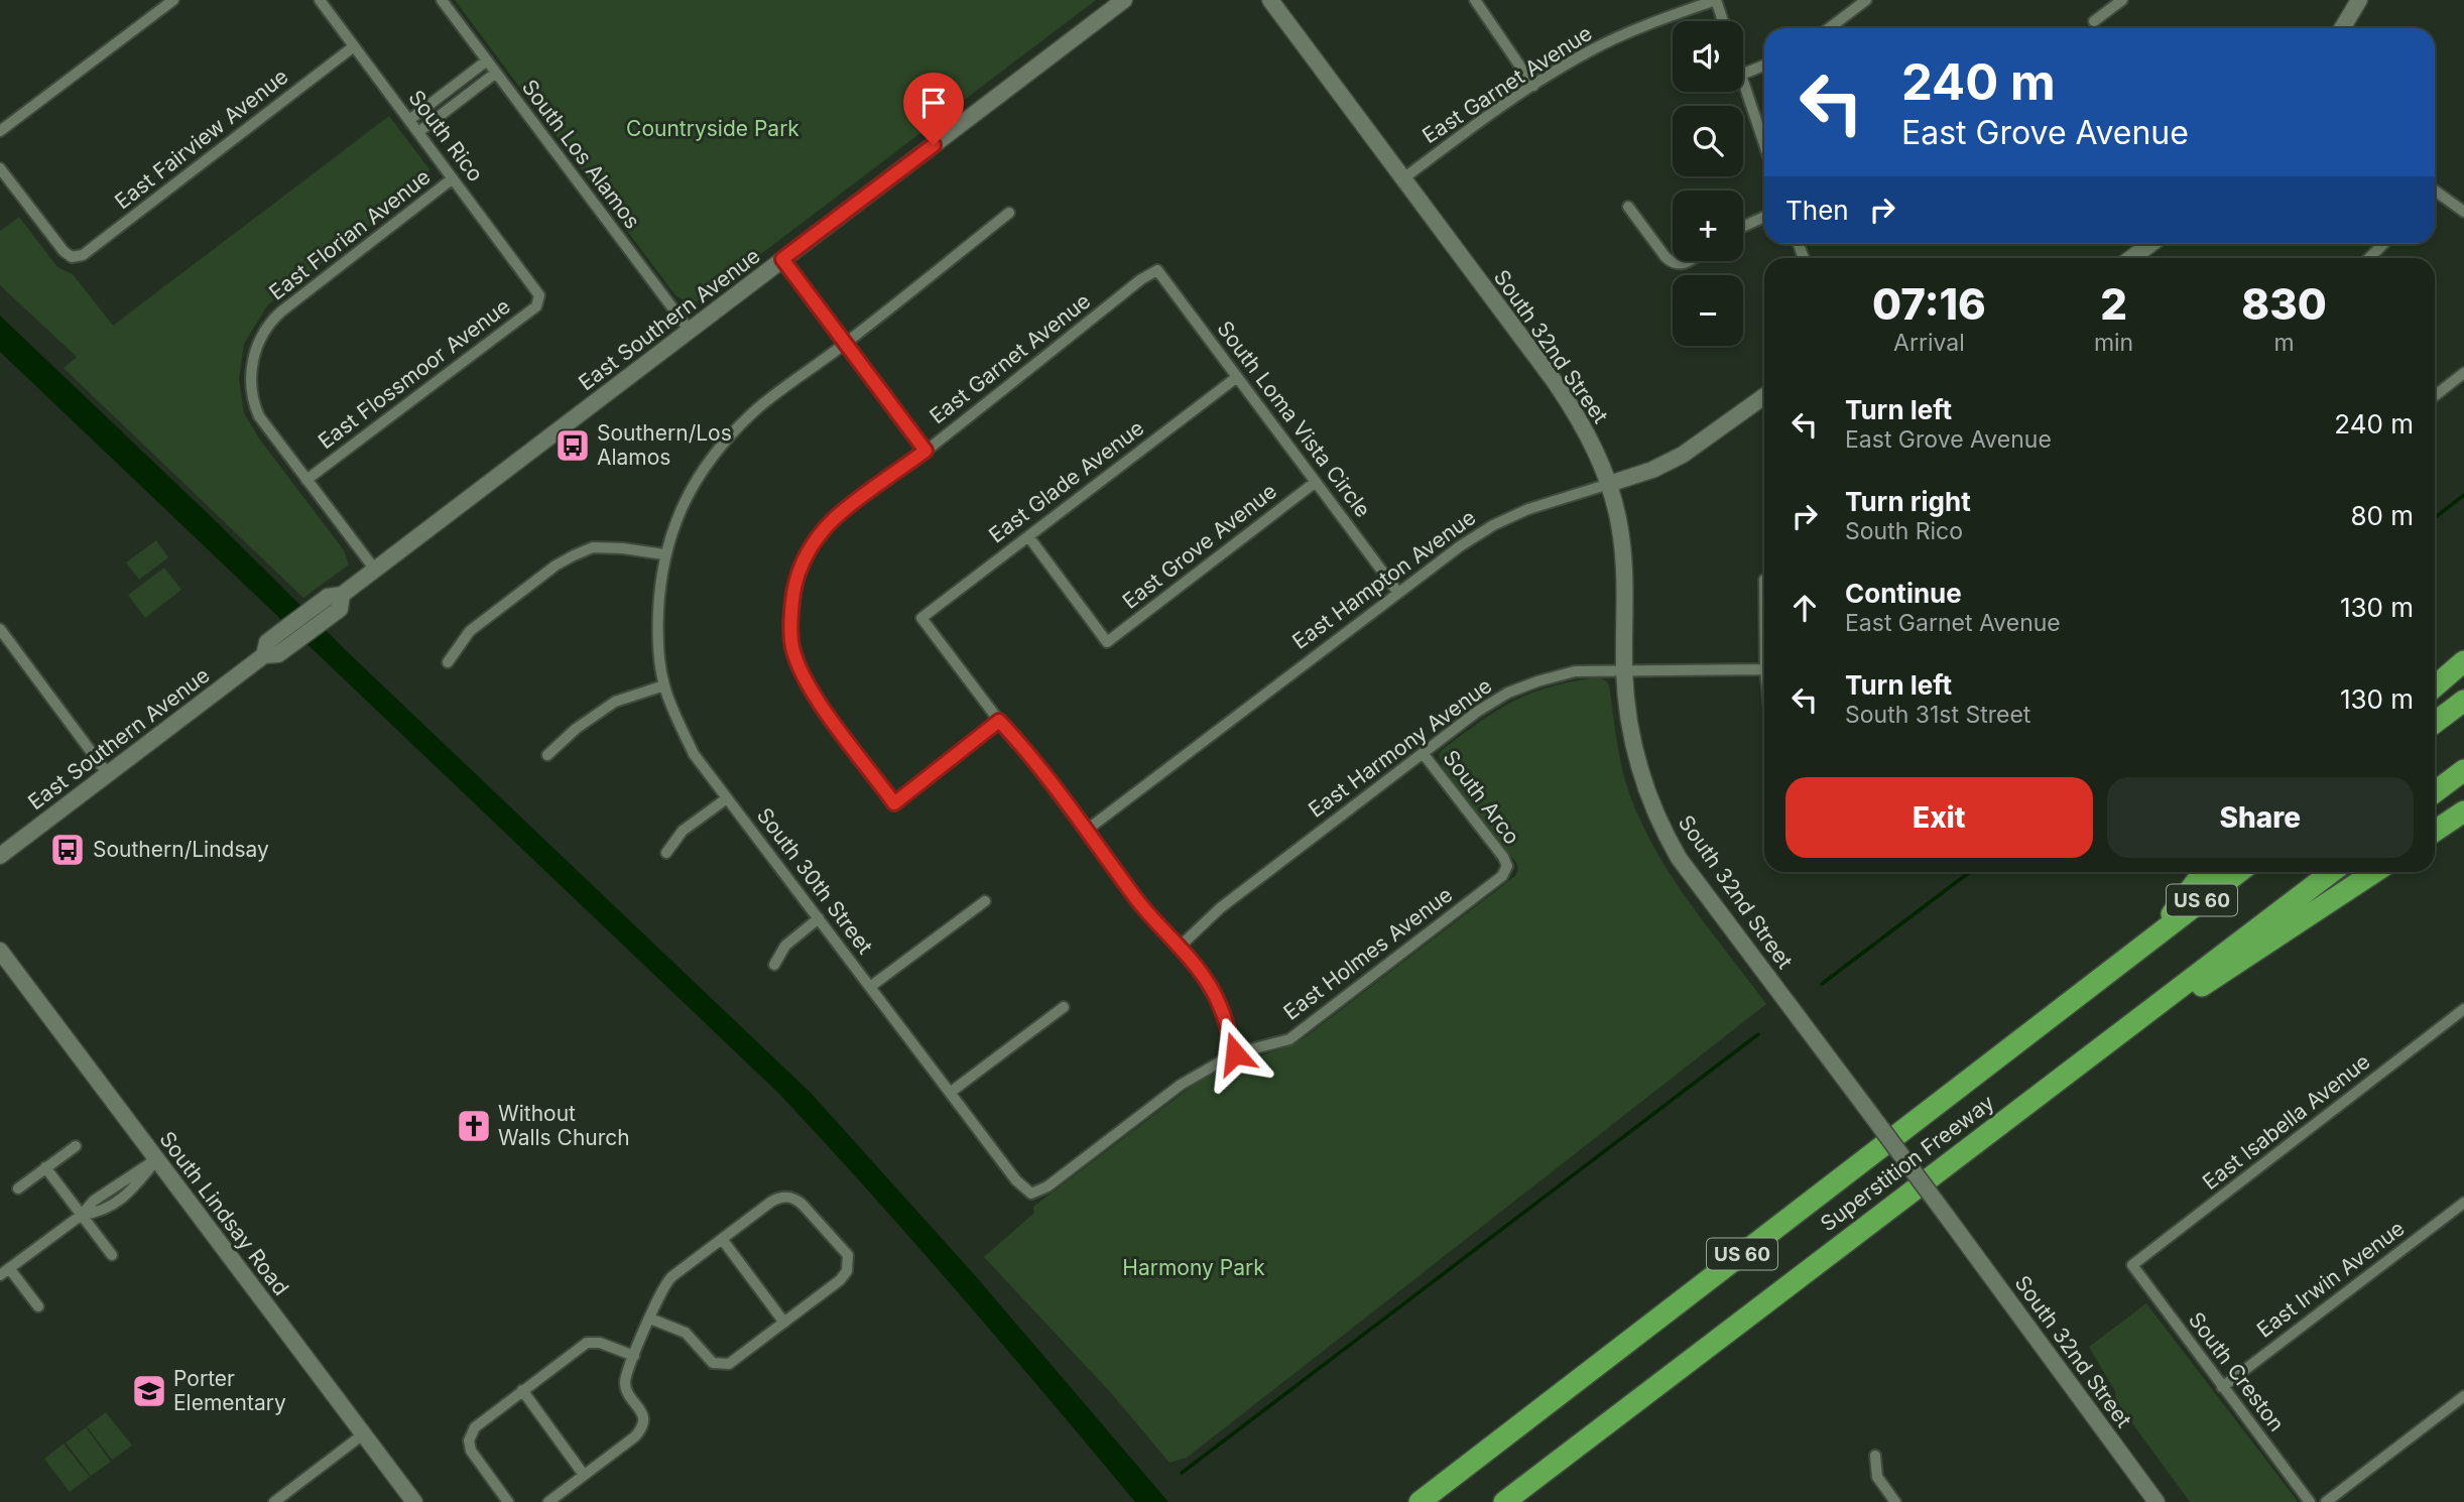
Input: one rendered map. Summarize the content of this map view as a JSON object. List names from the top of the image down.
{
  "streets": {
    "highway": ["US 60", "Superstition Freeway"],
    "main road": [
      "East Southern Avenue",
      "South 32nd Street",
      "East Hampton Avenue",
      "South Lindsay Road"
    ],
    "street": [
      "East Garnet Avenue",
      "South Rico",
      "East Fairview Avenue",
      "South Los Alamos",
      "East Florian Avenue",
      "East Flossmoor Avenue",
      "South Loma Vista Circle",
      "East Glade Avenue",
      "East Grove Avenue",
      "East Harmony Avenue",
      "South Arco",
      "South 30th Street",
      "East Holmes Avenue",
      "East Isabella Avenue",
      "East Irwin Avenue",
      "South Creston"
    ]
  },
  "crossings": [
    ["East Garnet Avenue", "South 32nd Street"],
    ["East Garnet Avenue", "South Loma Vista Circle"],
    ["East Garnet Avenue", "East Glade Avenue"],
    ["South Rico", "East Fairview Avenue"],
    ["South Rico", "East Florian Avenue"],
    ["South Rico", "East Flossmoor Avenue"],
    ["South Los Alamos", "East Southern Avenue"],
    ["East Florian Avenue", "East Flossmoor Avenue"],
    ["South 32nd Street", "East Hampton Avenue"],
    ["South 32nd Street", "East Harmony Avenue"],
    ["South Loma Vista Circle", "East Glade Avenue"],
    ["South Loma Vista Circle", "East Grove Avenue"],
    ["South Loma Vista Circle", "East Hampton Avenue"],
    ["East Glade Avenue", "East Grove Avenue"],
    ["East Harmony Avenue", "South Arco"],
    ["South Arco", "East Holmes Avenue"],
    ["South 30th Street", "East Holmes Avenue"],
    ["East Isabella Avenue", "South Creston"],
    ["East Irwin Avenue", "South Creston"]
  ],
  "parks": ["Countryside Park", "Harmony Park"],
  "places": {
    "bus stop": ["Southern/Los Alamos", "Southern/Lindsay"],
    "church": ["Without Walls Church"],
    "school or university": ["Porter Elementary"]
  },
  "page": {
    "map_buttons": ["+", "−"],
    "turn": ["240 m", "East Grove Avenue"],
    "then": "Then",
    "eta": [
      "07:16",
      "Arrival",
      "2",
      "min",
      "830",
      "m"
    ],
    "list": [
      {
        "name": "Turn left",
        "note": "East Grove Avenue",
        "value": "240 m"
      },
      {
        "name": "Turn right",
        "note": "South Rico",
        "value": "80 m"
      },
      {
        "name": "Continue",
        "note": "East Garnet Avenue",
        "value": "130 m"
      },
      {
        "name": "Turn left",
        "note": "South 31st Street",
        "value": "130 m"
      }
    ],
    "buttons": ["Exit", "Share"]
  }
}
